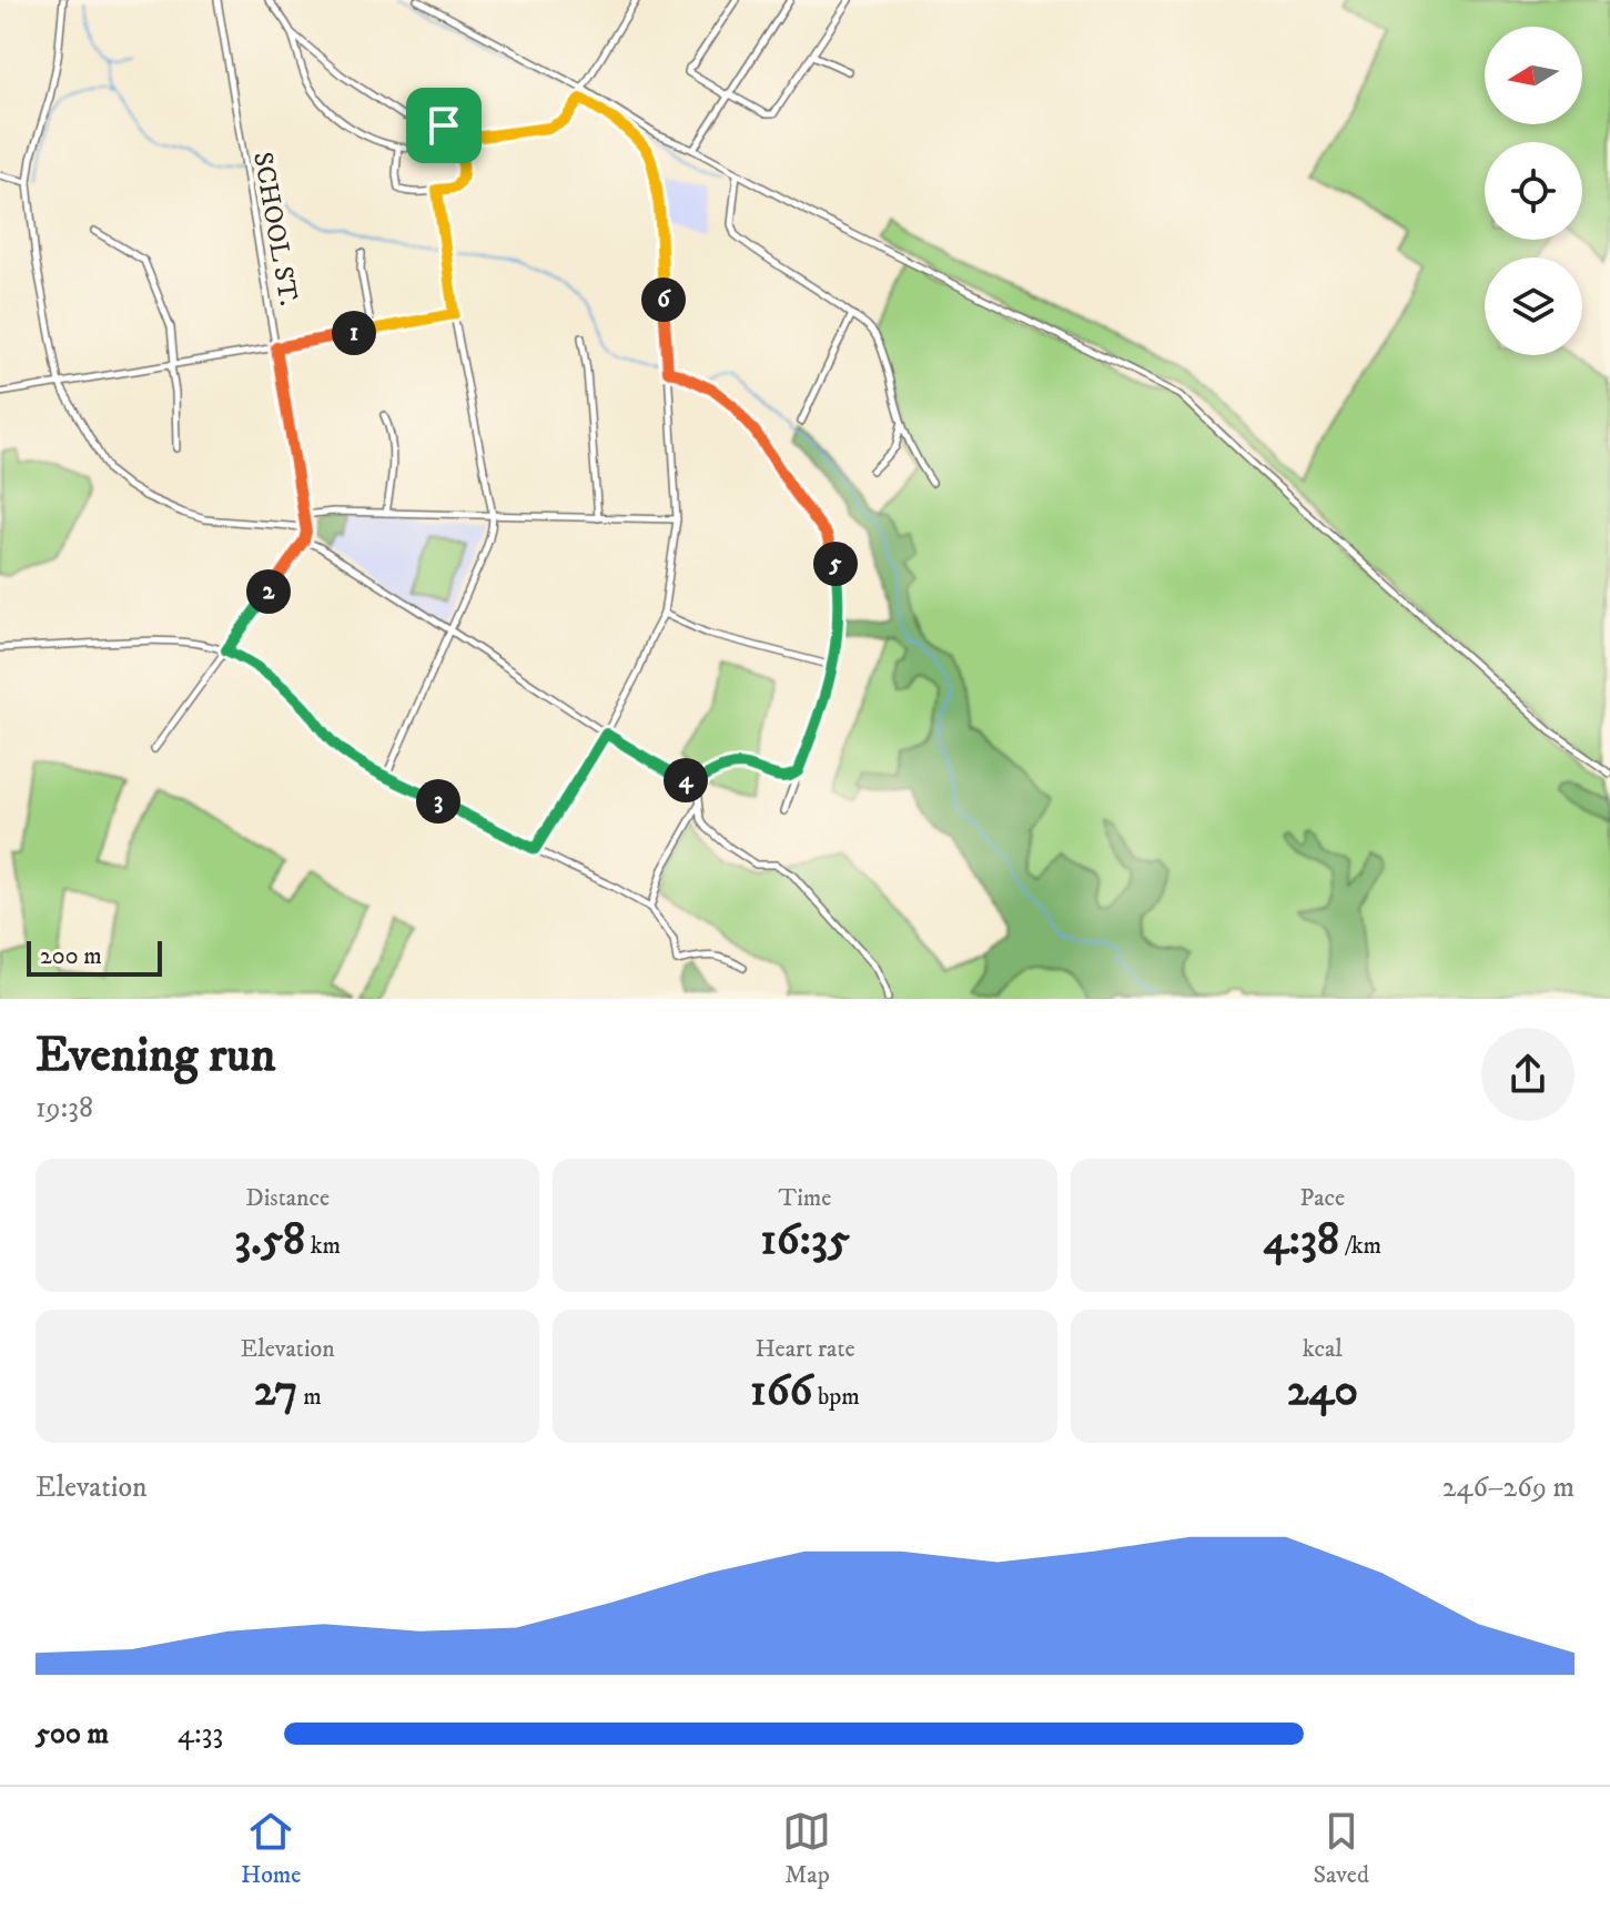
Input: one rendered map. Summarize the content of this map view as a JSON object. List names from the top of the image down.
{
  "streets": {
    "street": ["SCHOOL ST."]
  },
  "scale_bar": "200 m",
  "north": "left",
  "page": {
    "pins": [
      "6",
      "1",
      "5",
      "2",
      "4",
      "3"
    ],
    "scale": "200 m",
    "heading": ["Evening run", "19:38"],
    "stats": [
      ["Distance", "3.58 km"],
      ["Time", "16:35"],
      ["Pace", "4:38 /km"],
      ["Elevation", "27 m"],
      ["Heart rate", "166 bpm"],
      ["kcal", "240"]
    ],
    "chart": ["Elevation", "246–269 m"],
    "list": [
      {
        "name": "500 m",
        "note": "4:33"
      }
    ],
    "tabs": ["Home", "Map", "Saved"]
  }
}
